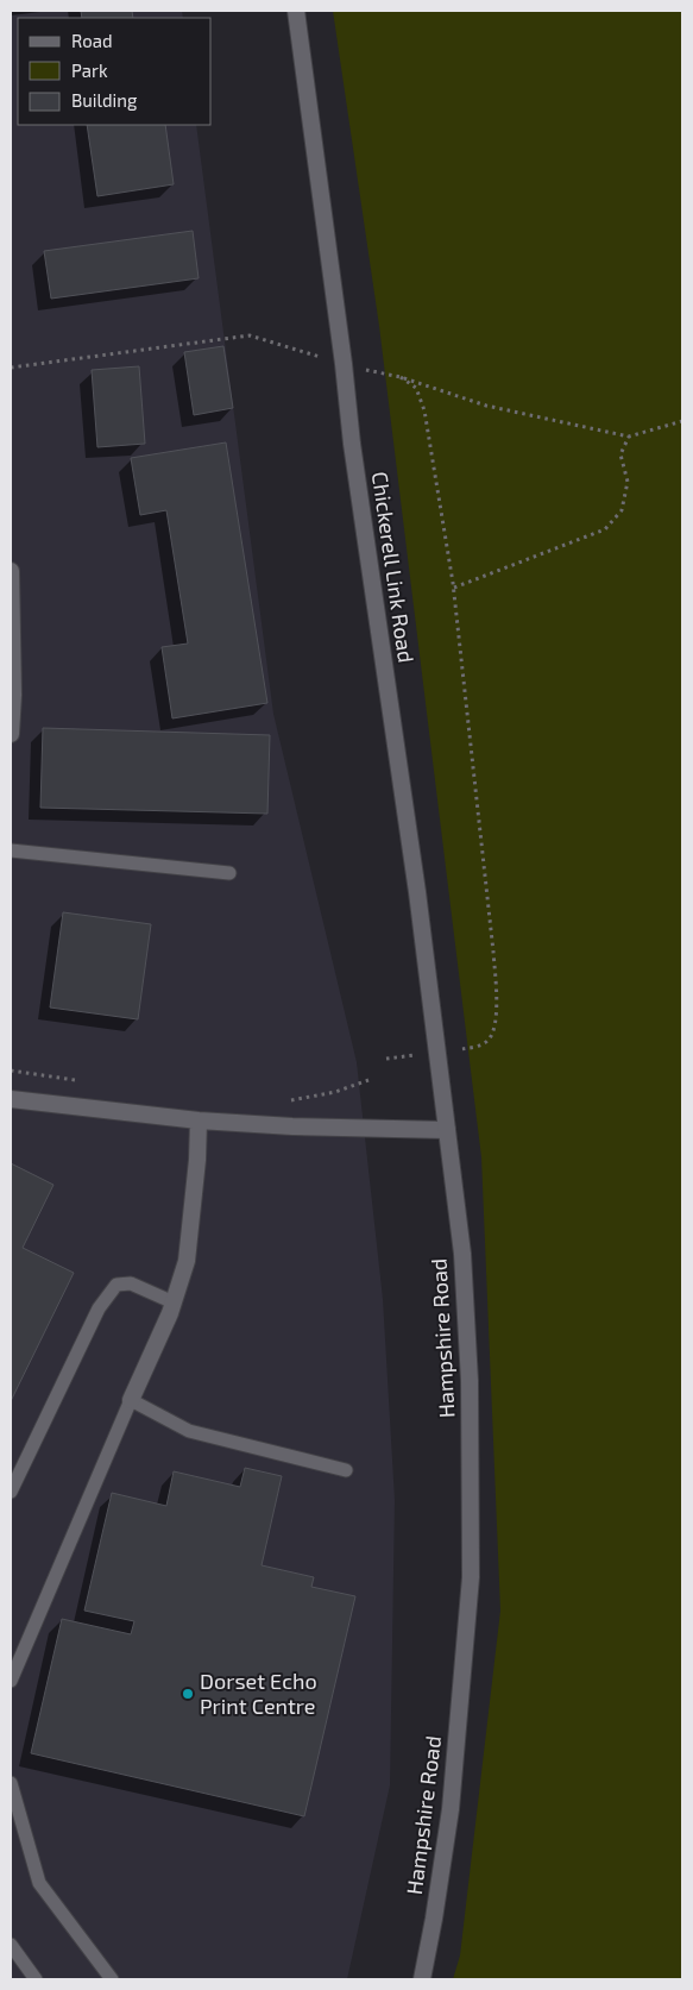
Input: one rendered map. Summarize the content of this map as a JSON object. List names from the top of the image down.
{
  "streets": {
    "main road": ["Chickerell Link Road", "Hampshire Road"]
  },
  "crossings": [
    ["Chickerell Link Road", "Hampshire Road"]
  ],
  "places": ["Dorset Echo Print Centre"],
  "legend": ["Road", "Park", "Building"]
}
